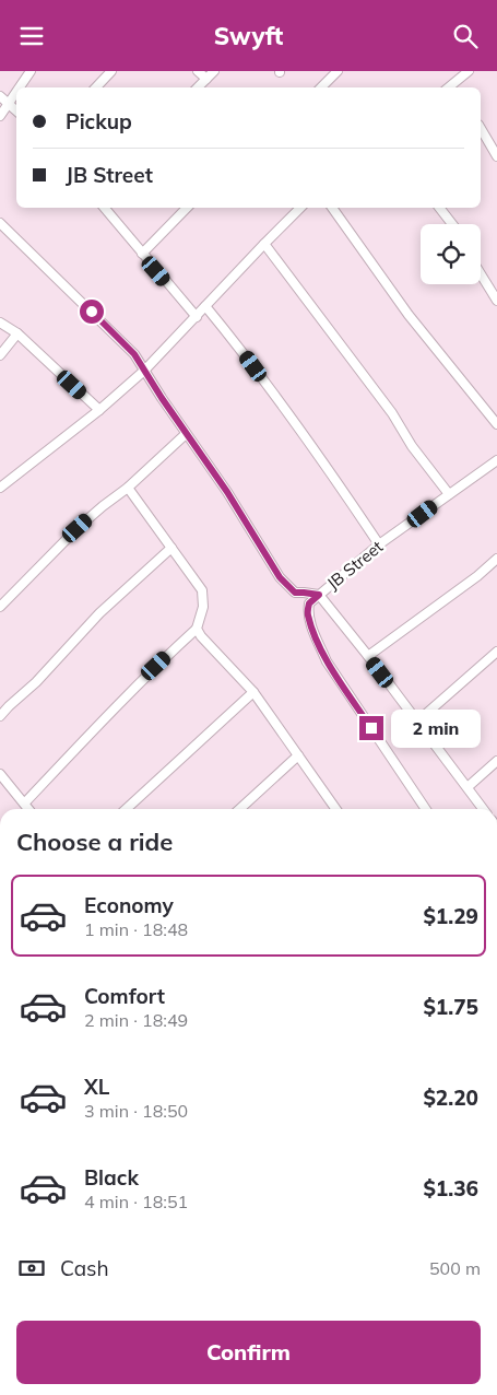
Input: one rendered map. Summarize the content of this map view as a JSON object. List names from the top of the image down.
{
  "streets": {
    "street": ["JB Street"]
  },
  "page": {
    "header": "Swyft",
    "banner": ["Pickup", "JB Street"],
    "bubble": "2 min",
    "heading": "Choose a ride",
    "list": [
      {
        "name": "Economy",
        "note": "1 min · 18:48",
        "value": "$1.29"
      },
      {
        "name": "Comfort",
        "note": "2 min · 18:49",
        "value": "$1.75"
      },
      {
        "name": "XL",
        "note": "3 min · 18:50",
        "value": "$2.20"
      },
      {
        "name": "Black",
        "note": "4 min · 18:51",
        "value": "$1.36"
      }
    ],
    "pay": ["Cash", "500 m"],
    "buttons": "Confirm"
  }
}
